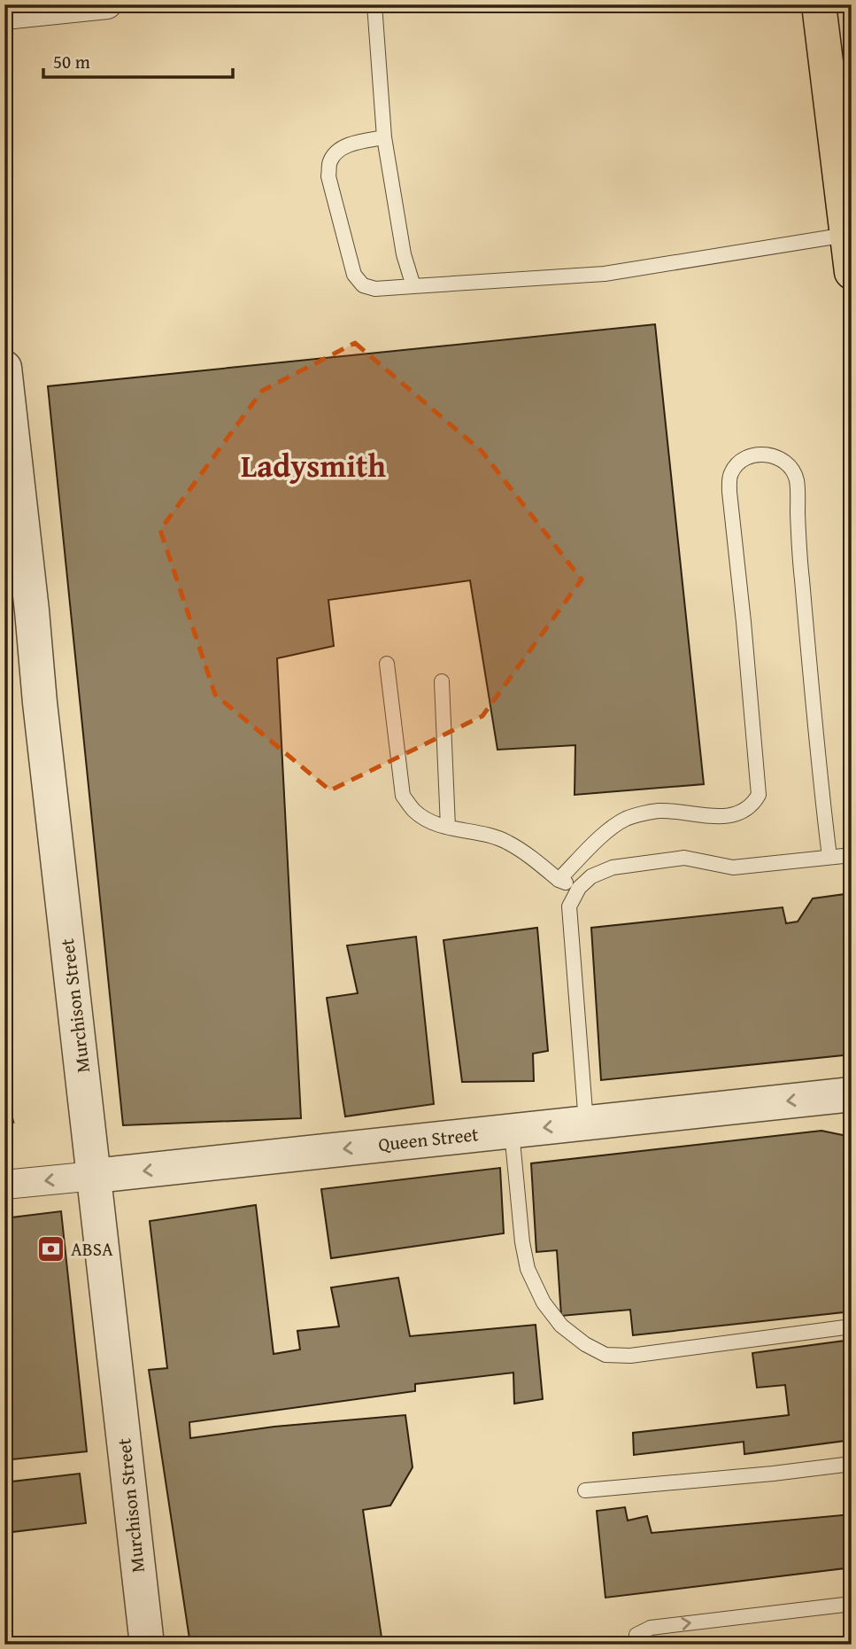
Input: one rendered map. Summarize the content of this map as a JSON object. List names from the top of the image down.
{
  "streets": {
    "street": ["Murchison Street", "Queen Street"]
  },
  "crossings": [
    ["Murchison Street", "Queen Street"]
  ],
  "one_way": ["Queen Street"],
  "districts": ["Ladysmith"],
  "places": {
    "bank": ["ABSA"]
  },
  "scale_bar": "50 m"
}
